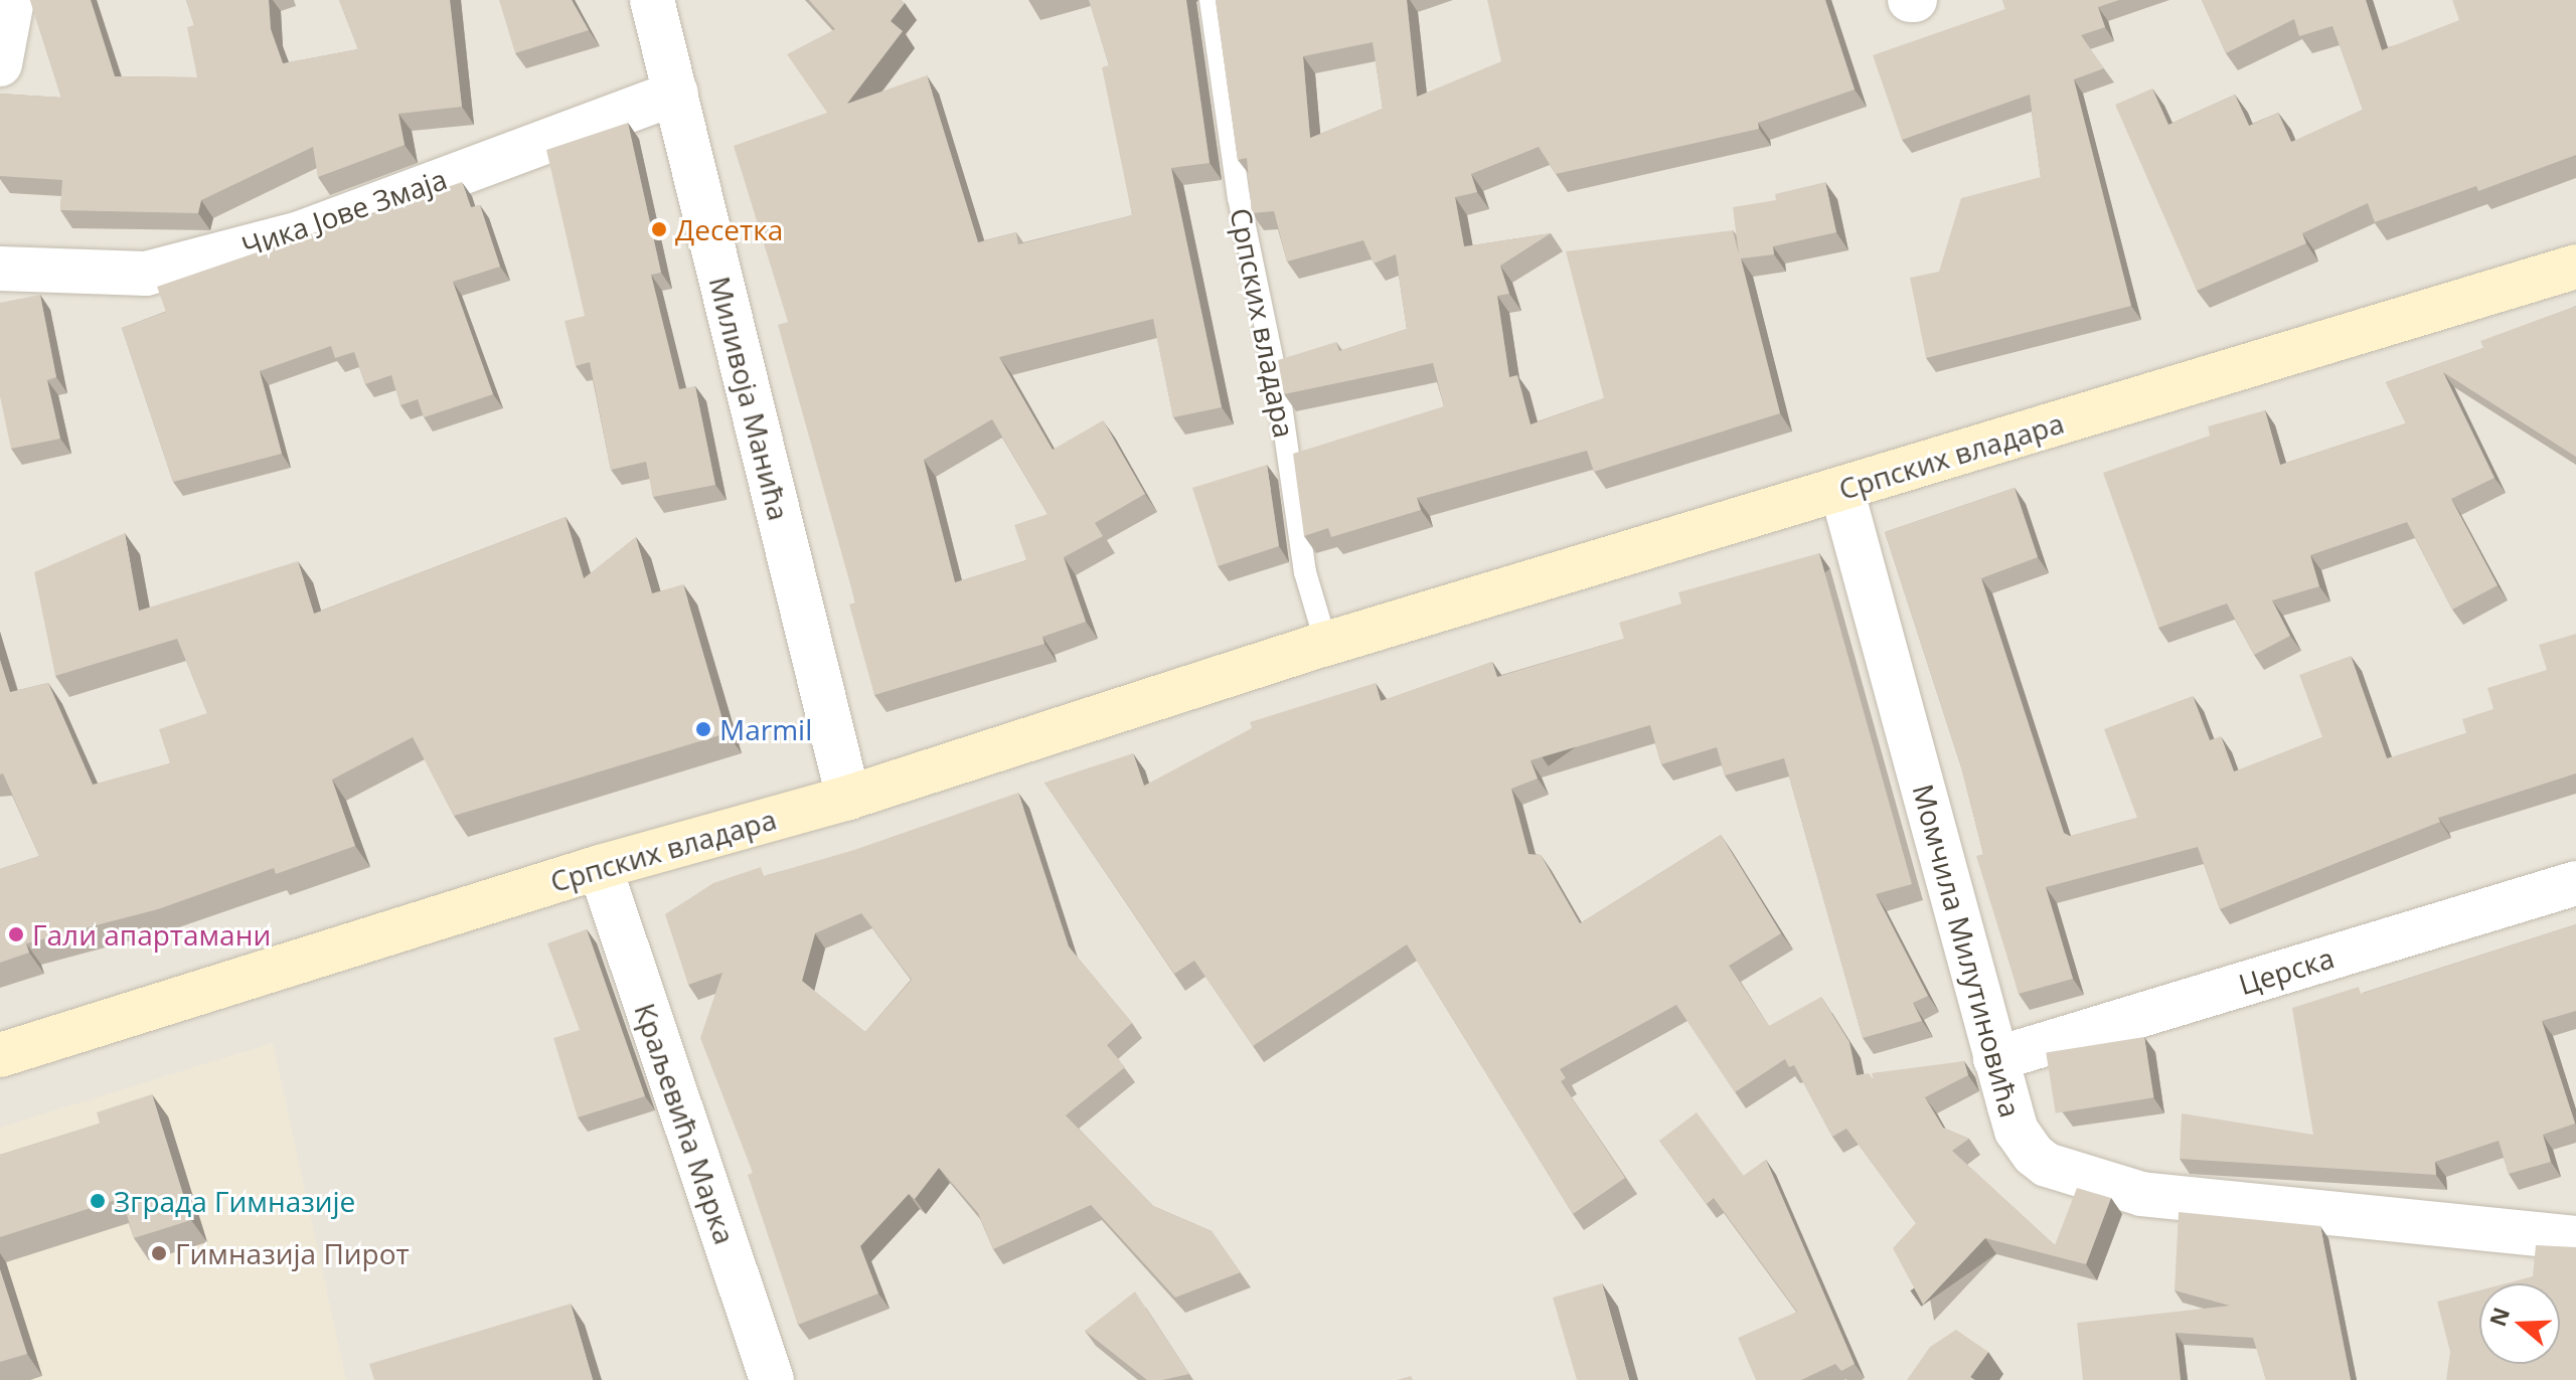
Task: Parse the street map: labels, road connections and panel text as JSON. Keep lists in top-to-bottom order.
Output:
{
  "streets": {
    "main road": ["Српских владара"],
    "street": [
      "Чика Јове Змаја",
      "Миливоја Манића",
      "Момчила Милутиновића",
      "Церска",
      "Краљевића Марка"
    ]
  },
  "crossings": [
    ["Чика Јове Змаја", "Миливоја Манића"],
    ["Српских владара", "Миливоја Манића"],
    ["Српских владара", "Момчила Милутиновића"],
    ["Српских владара", "Краљевића Марка"],
    ["Момчила Милутиновића", "Церска"]
  ],
  "places": [
    "Десетка",
    "Marmil",
    "Гали апартамани",
    "Зграда Гимназије",
    "Гимназија Пирот"
  ],
  "north": "left"
}
